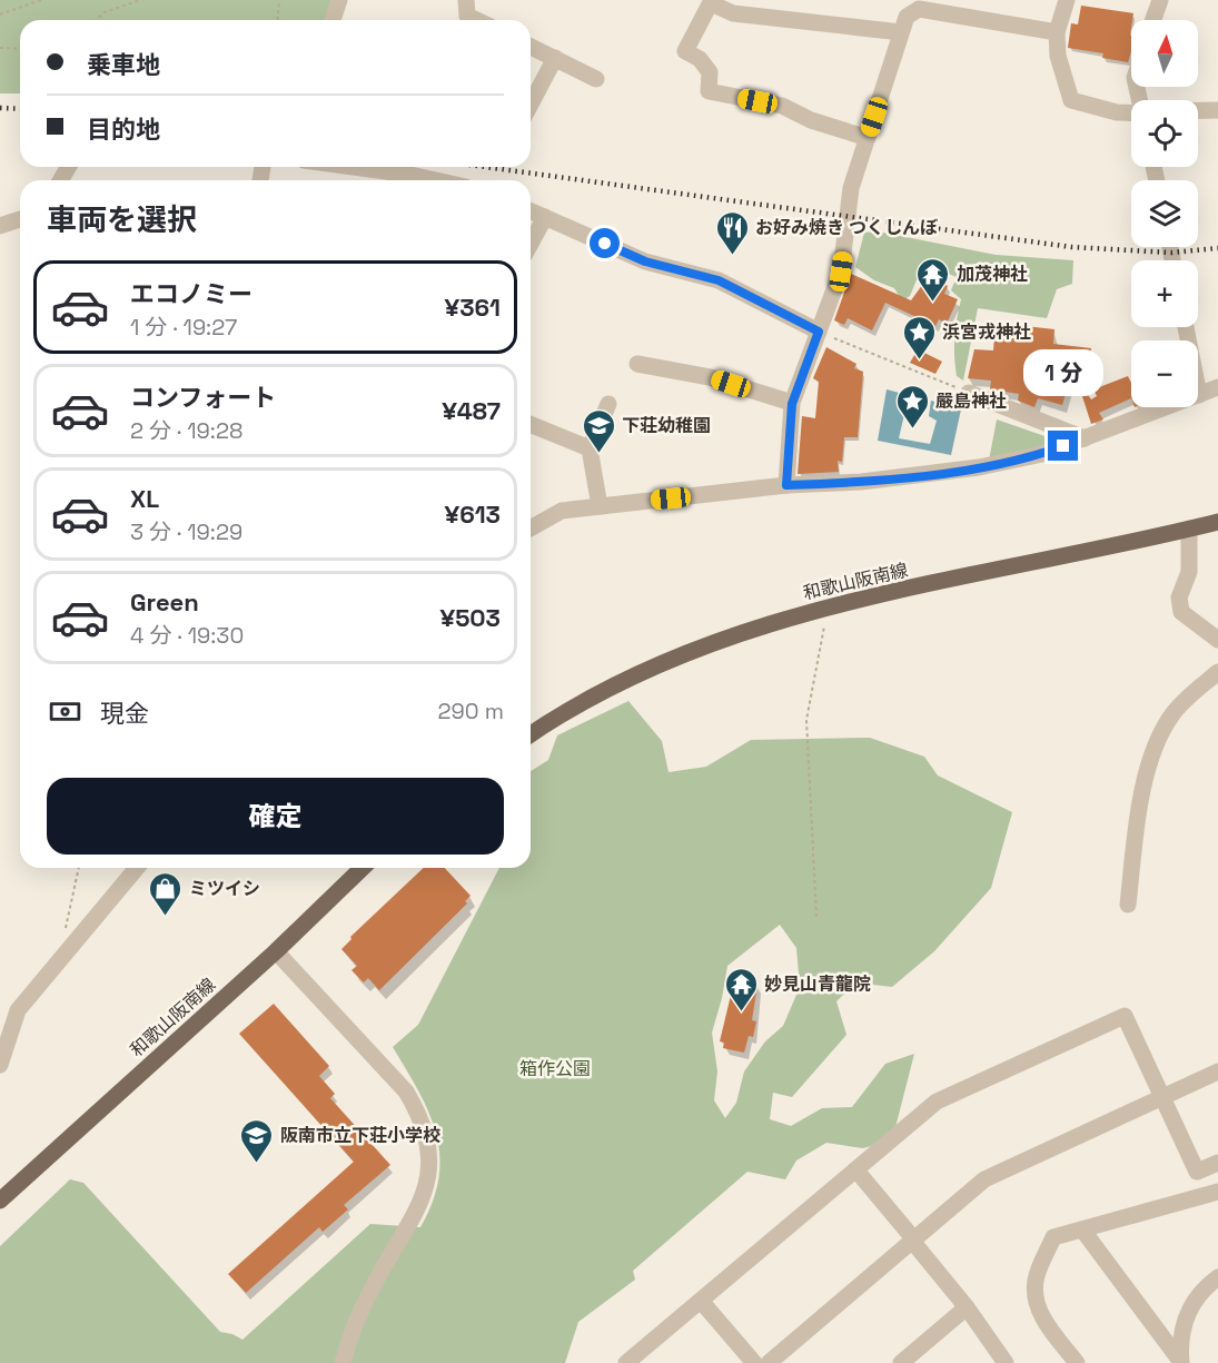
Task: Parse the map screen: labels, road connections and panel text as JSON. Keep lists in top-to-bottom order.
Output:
{
  "streets": {
    "main road": ["和歌山阪南線"]
  },
  "parks": ["箱作公園"],
  "places": {
    "restaurant": ["お好み焼き つくしんぼ"],
    "temple": ["加茂神社", "妙見山青龍院"],
    "place": ["浜宮戎神社", "嚴島神社"],
    "school or university": ["下荘幼稚園", "阪南市立下荘小学校"],
    "shop": ["ミツイシ"]
  },
  "north": "top",
  "page": {
    "map_buttons": ["+", "−"],
    "banner": ["乗車地", "目的地"],
    "heading": "車両を選択",
    "list": [
      {
        "name": "エコノミー",
        "note": "1 分 · 19:27",
        "value": "¥361"
      },
      {
        "name": "コンフォート",
        "note": "2 分 · 19:28",
        "value": "¥487"
      },
      {
        "name": "XL",
        "note": "3 分 · 19:29",
        "value": "¥613"
      },
      {
        "name": "Green",
        "note": "4 分 · 19:30",
        "value": "¥503"
      }
    ],
    "bubble": "1 分",
    "pay": ["現金", "290 m"],
    "buttons": "確定"
  }
}
